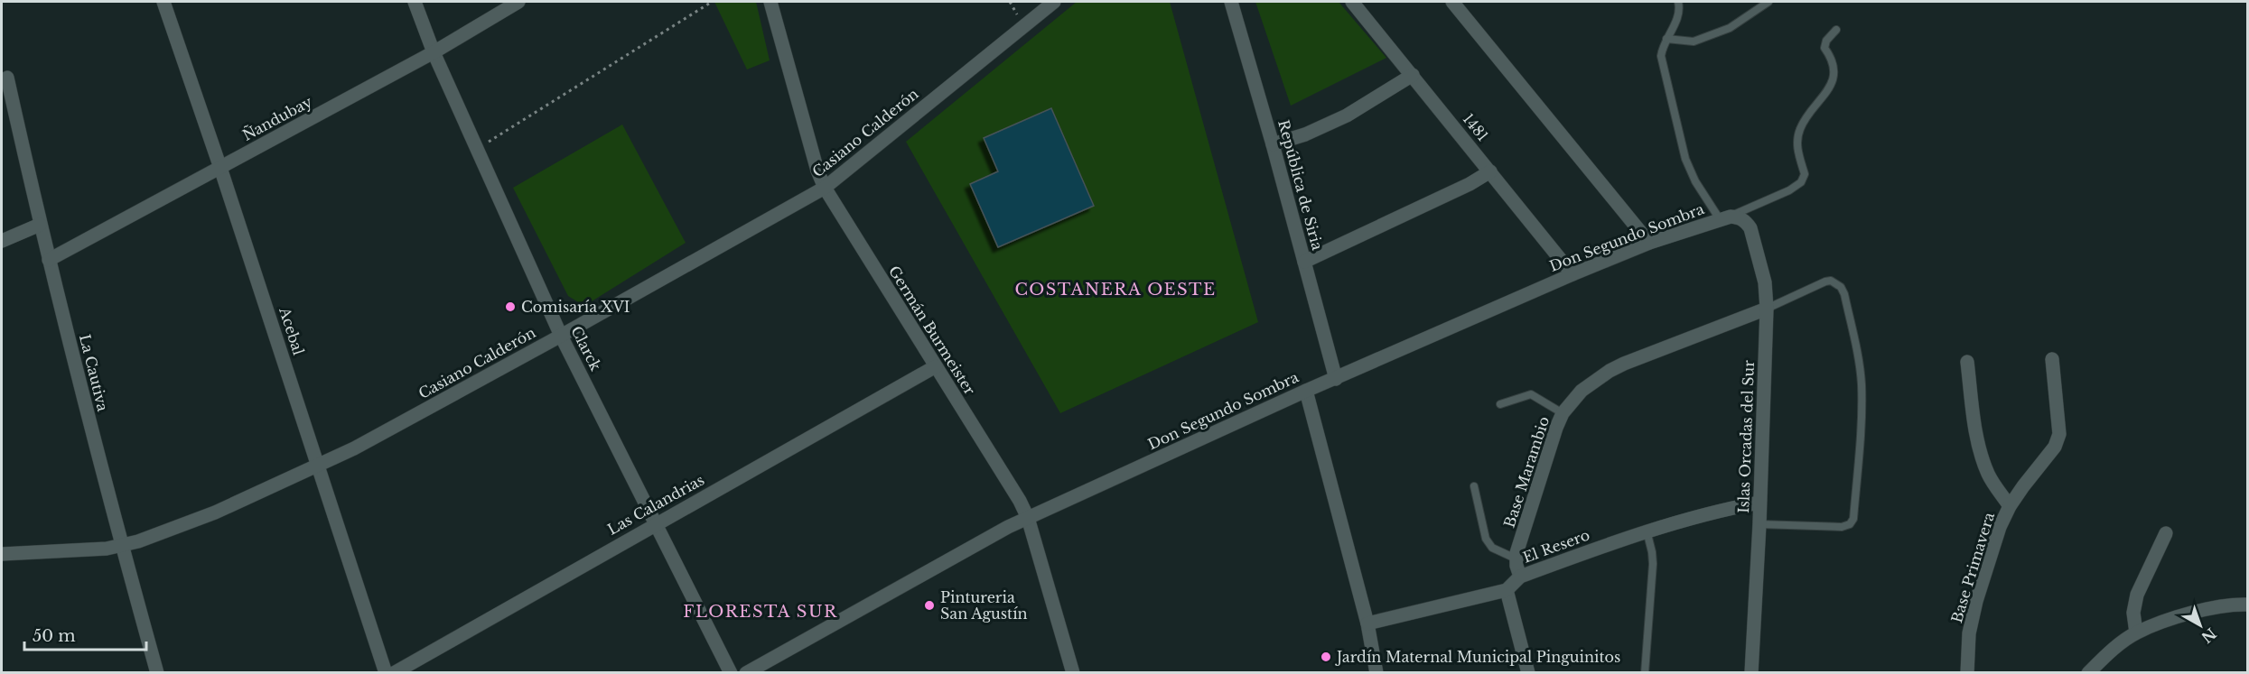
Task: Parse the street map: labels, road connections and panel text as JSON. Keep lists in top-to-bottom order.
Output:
{
  "streets": {
    "street": [
      "Ñandubay",
      "1481",
      "Casiano Calderón",
      "República de Siria",
      "Don Segundo Sombra",
      "Germán Burmeister",
      "Acebal",
      "Clarck",
      "La Cautiva",
      "Islas Orcadas del Sur",
      "Base Marambio",
      "Las Calandrias",
      "El Resero",
      "Base Primavera"
    ]
  },
  "crossings": [
    ["Ñandubay", "Acebal"],
    ["Ñandubay", "Clarck"],
    ["Ñandubay", "La Cautiva"],
    ["1481", "Don Segundo Sombra"],
    ["Casiano Calderón", "Germán Burmeister"],
    ["Casiano Calderón", "Acebal"],
    ["Casiano Calderón", "Clarck"],
    ["Casiano Calderón", "La Cautiva"],
    ["República de Siria", "Don Segundo Sombra"],
    ["Don Segundo Sombra", "Germán Burmeister"],
    ["Don Segundo Sombra", "Islas Orcadas del Sur"],
    ["Germán Burmeister", "Las Calandrias"],
    ["Clarck", "Las Calandrias"],
    ["Islas Orcadas del Sur", "Base Marambio"],
    ["Islas Orcadas del Sur", "El Resero"]
  ],
  "districts": ["COSTANERA OESTE", "FLORESTA SUR"],
  "places": ["Comisaría XVI", "Pintureria San Agustín", "Jardín Maternal Municipal Pinguinitos"],
  "scale_bar": "50 m",
  "north": "bottom right"
}
